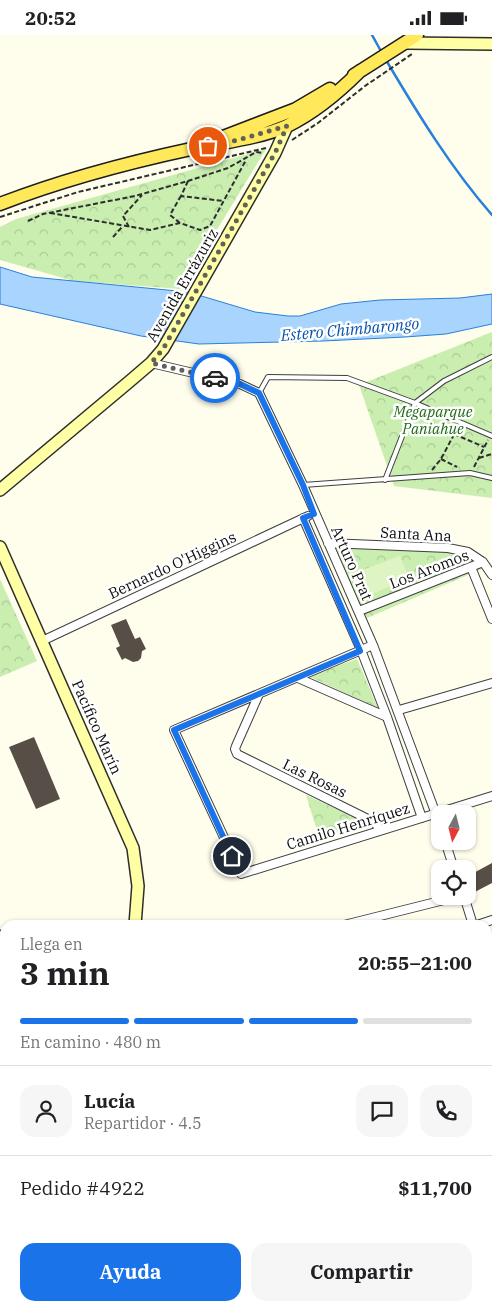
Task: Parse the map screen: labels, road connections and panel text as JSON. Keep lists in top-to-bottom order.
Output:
{
  "streets": {
    "street": [
      "Avenida Errázuriz",
      "Santa Ana",
      "Arturo Prat",
      "Bernardo O'Higgins",
      "Los Aromos",
      "Pacífico Marín",
      "Las Rosas",
      "Camilo Henríquez"
    ]
  },
  "crossings": [
    ["Santa Ana", "Arturo Prat"],
    ["Santa Ana", "Los Aromos"],
    ["Arturo Prat", "Bernardo O'Higgins"],
    ["Arturo Prat", "Los Aromos"],
    ["Arturo Prat", "Camilo Henríquez"],
    ["Bernardo O'Higgins", "Pacífico Marín"],
    ["Las Rosas", "Camilo Henríquez"]
  ],
  "water": ["Estero Chimbarongo"],
  "parks": ["Megaparque Paniahue"],
  "north": "bottom",
  "page": {
    "status": "20:52",
    "heading": ["3 min", "Llega en", "20:55–21:00"],
    "panel": [
      "Lucía",
      "Repartidor · 4.5",
      "Pedido #4922",
      "$11,700"
    ],
    "bar": "En camino · 480 m",
    "buttons": ["Ayuda", "Compartir"]
  }
}
